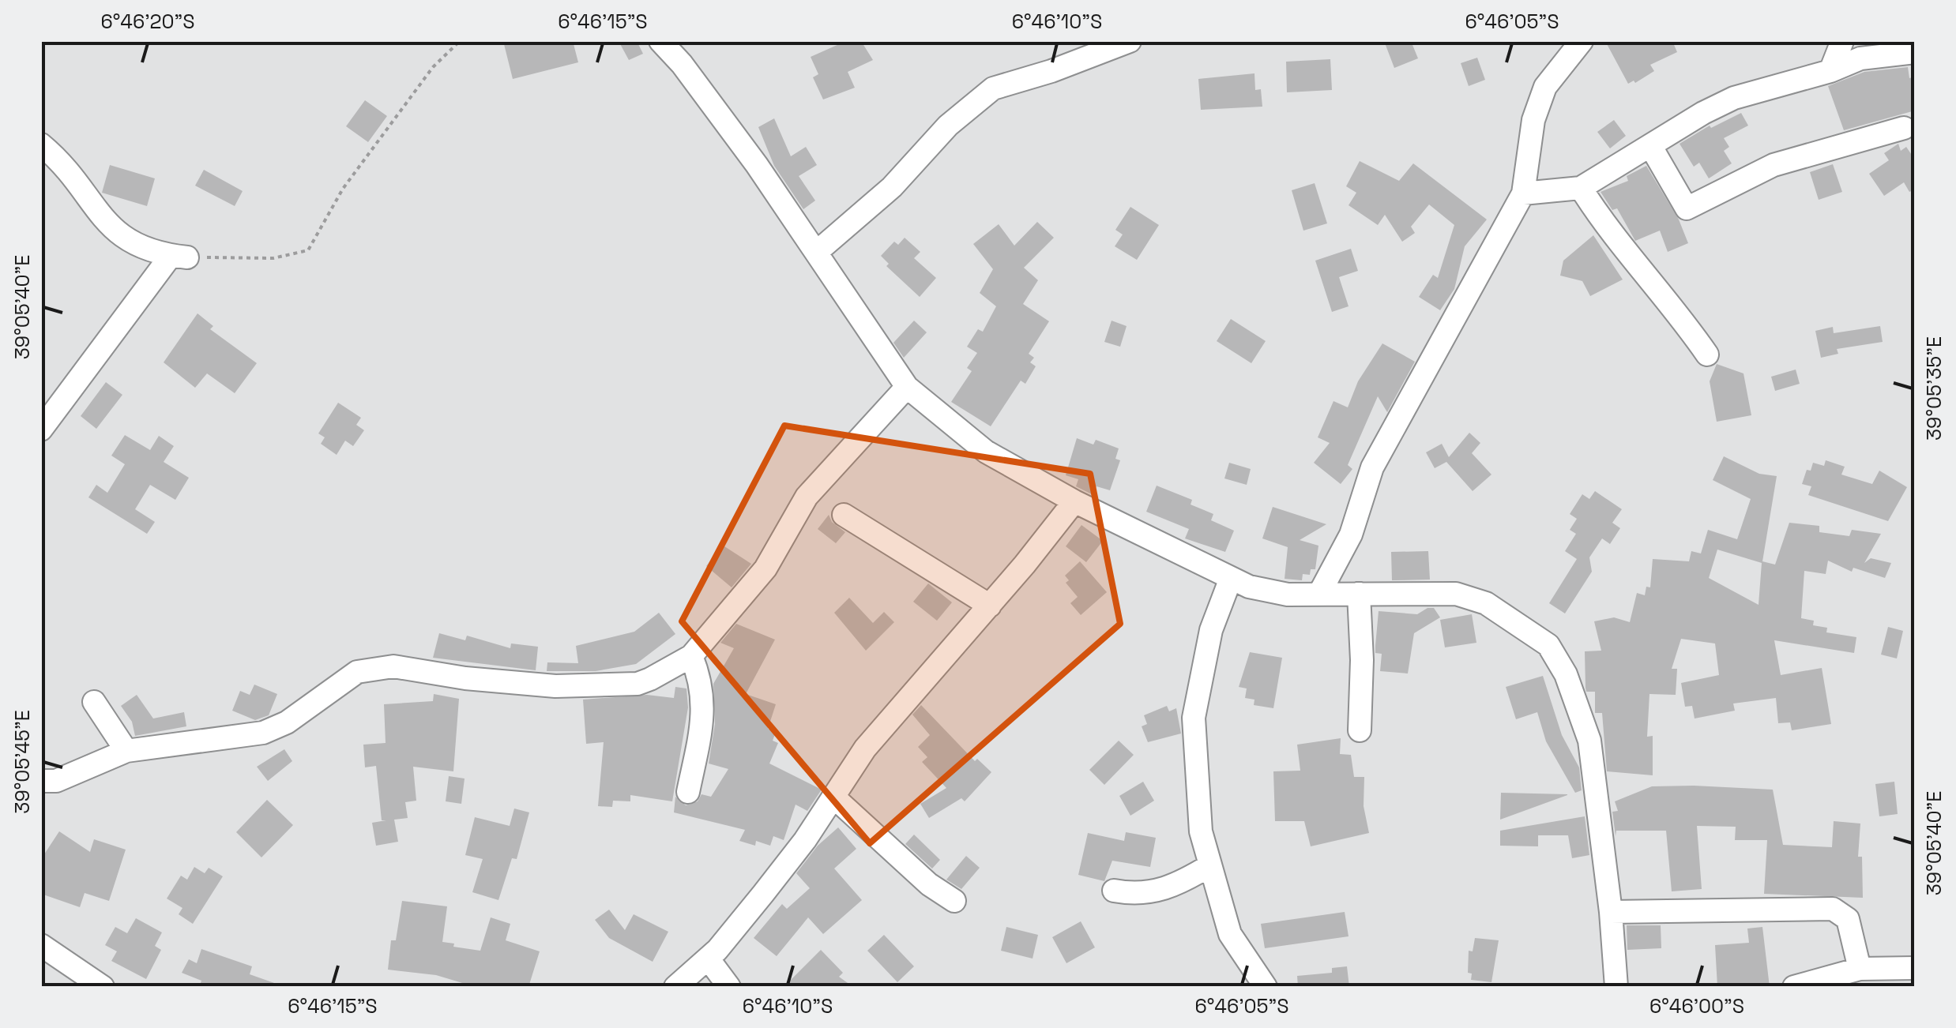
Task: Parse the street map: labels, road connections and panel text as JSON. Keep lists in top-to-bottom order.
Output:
{
  "coordinates": [
    "6°46'20\"S",
    "6°46'15\"S",
    "6°46'10\"S",
    "6°46'05\"S",
    "39°05'40\"E",
    "39°05'35\"E",
    "39°05'45\"E",
    "6°46'00\"S"
  ]
}
